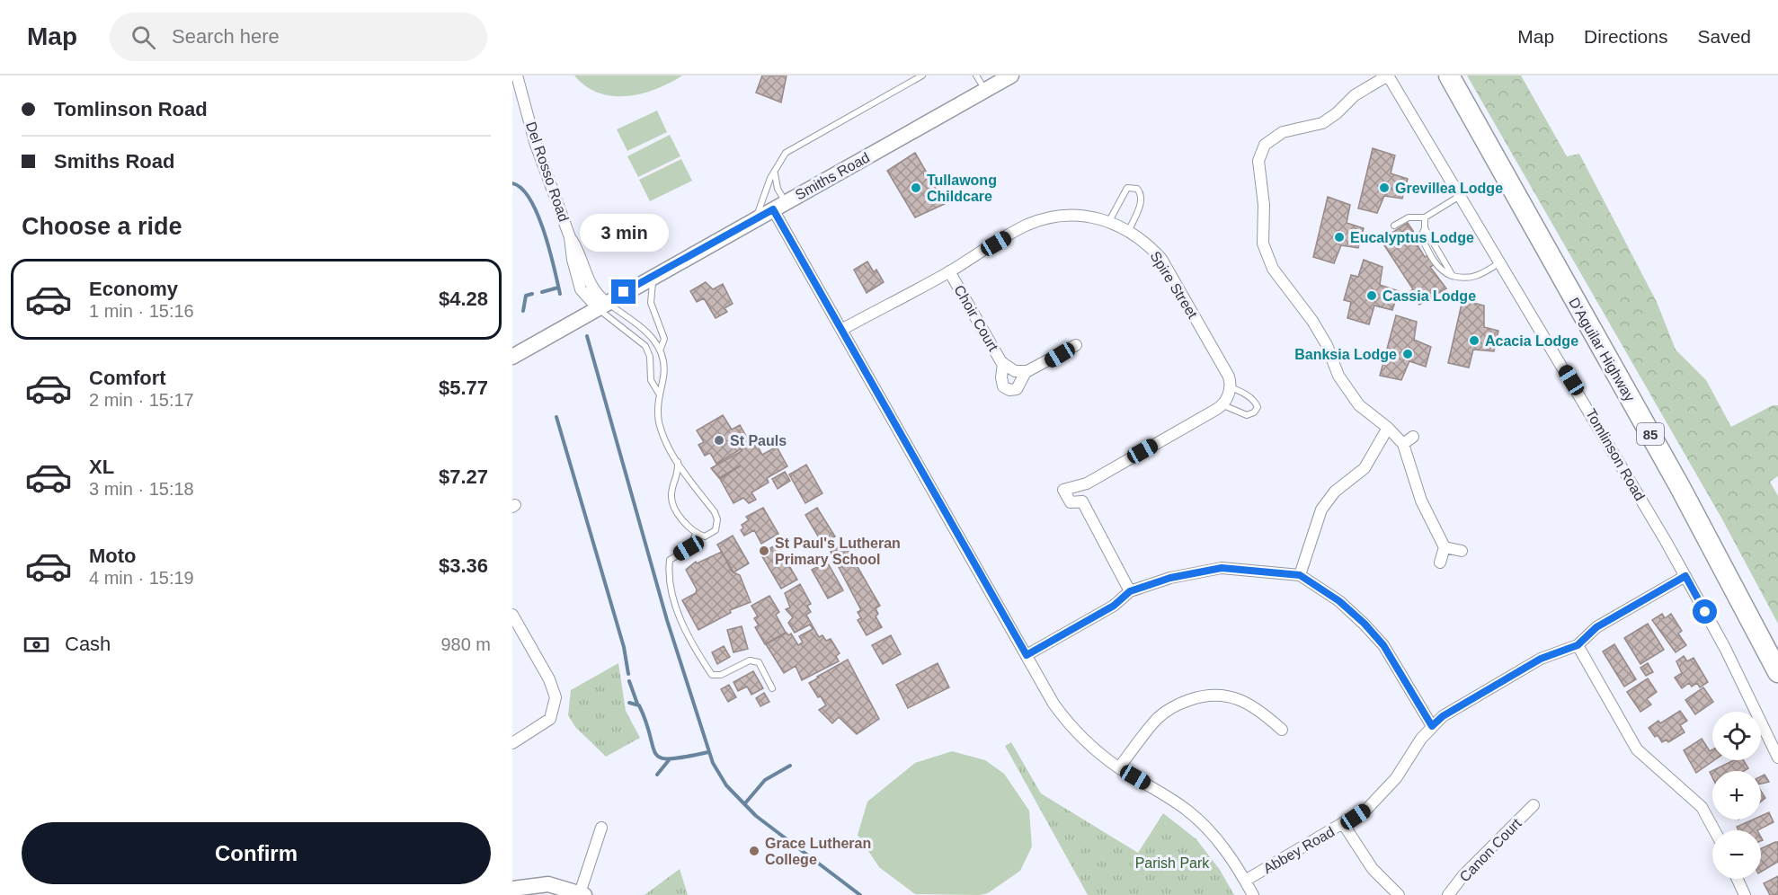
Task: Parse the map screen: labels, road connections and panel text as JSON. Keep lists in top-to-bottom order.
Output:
{
  "streets": {
    "highway": ["D'Aguilar Highway", "85"],
    "main road": ["Smiths Road"],
    "street": [
      "Del Rosso Road",
      "Spire Street",
      "Choir Court",
      "Tomlinson Road",
      "Abbey Road",
      "Canon Court"
    ]
  },
  "crossings": [
    ["Del Rosso Road", "Smiths Road"],
    ["Spire Street", "Choir Court"],
    ["Tomlinson Road", "Abbey Road"]
  ],
  "parks": ["Parish Park"],
  "places": [
    "Tullawong Childcare",
    "Grevillea Lodge",
    "Eucalyptus Lodge",
    "Cassia Lodge",
    "Acacia Lodge",
    "Banksia Lodge",
    "St Pauls",
    "St Paul's Lutheran Primary School",
    "Grace Lutheran College"
  ],
  "page": {
    "header": "Map",
    "search": "Search here",
    "nav": ["Map", "Directions", "Saved"],
    "banner": ["Tomlinson Road", "Smiths Road"],
    "heading": "Choose a ride",
    "bubble": "3 min",
    "list": [
      {
        "name": "Economy",
        "note": "1 min · 15:16",
        "value": "$4.28"
      },
      {
        "name": "Comfort",
        "note": "2 min · 15:17",
        "value": "$5.77"
      },
      {
        "name": "XL",
        "note": "3 min · 15:18",
        "value": "$7.27"
      },
      {
        "name": "Moto",
        "note": "4 min · 15:19",
        "value": "$3.36"
      }
    ],
    "pay": ["Cash", "980 m"],
    "map_buttons": ["+", "−"],
    "buttons": "Confirm"
  }
}
